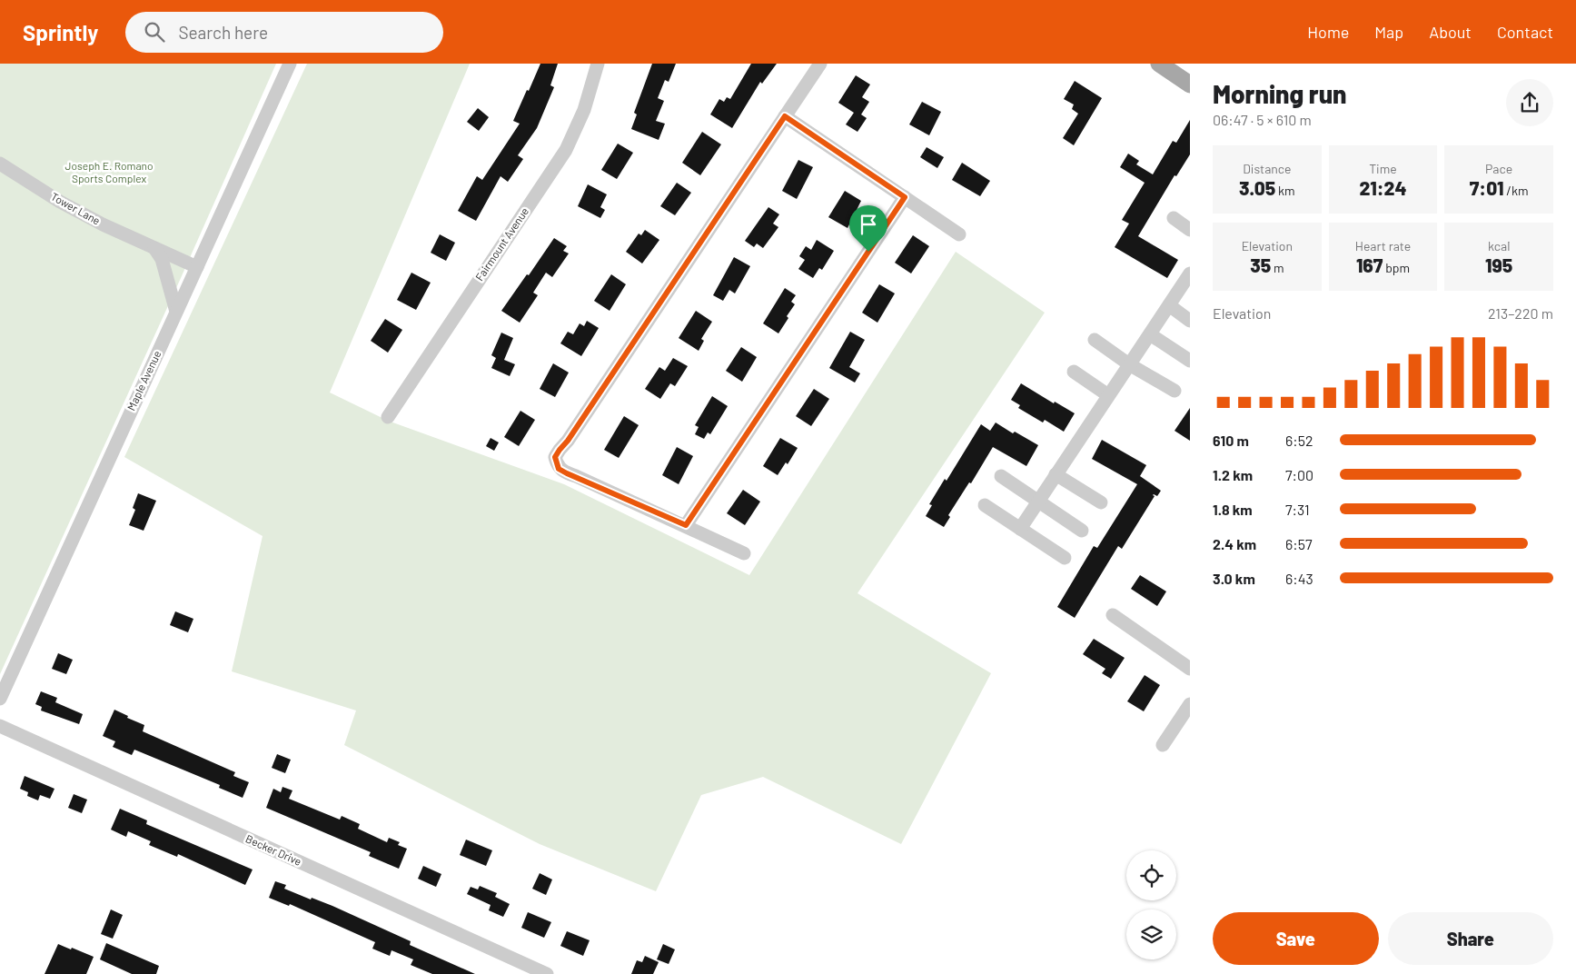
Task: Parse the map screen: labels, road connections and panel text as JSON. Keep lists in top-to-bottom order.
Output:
{
  "streets": {
    "street": [
      "Tower Lane",
      "Fairmount Avenue",
      "Maple Avenue",
      "Becker Drive"
    ]
  },
  "crossings": [
    ["Tower Lane", "Maple Avenue"]
  ],
  "parks": ["Joseph E. Romano Sports Complex"],
  "page": {
    "header": "Sprintly",
    "search": "Search here",
    "nav": [
      "Home",
      "Map",
      "About",
      "Contact"
    ],
    "heading": ["Morning run", "06:47 · 5 × 610 m"],
    "stats": [
      ["Distance", "3.05 km"],
      ["Time", "21:24"],
      ["Pace", "7:01 /km"],
      ["Elevation", "35 m"],
      ["Heart rate", "167 bpm"],
      ["kcal", "195"]
    ],
    "chart": ["Elevation", "213–220 m"],
    "list": [
      {
        "name": "610 m",
        "note": "6:52"
      },
      {
        "name": "1.2 km",
        "note": "7:00"
      },
      {
        "name": "1.8 km",
        "note": "7:31"
      },
      {
        "name": "2.4 km",
        "note": "6:57"
      },
      {
        "name": "3.0 km",
        "note": "6:43"
      }
    ],
    "buttons": ["Save", "Share"]
  }
}
